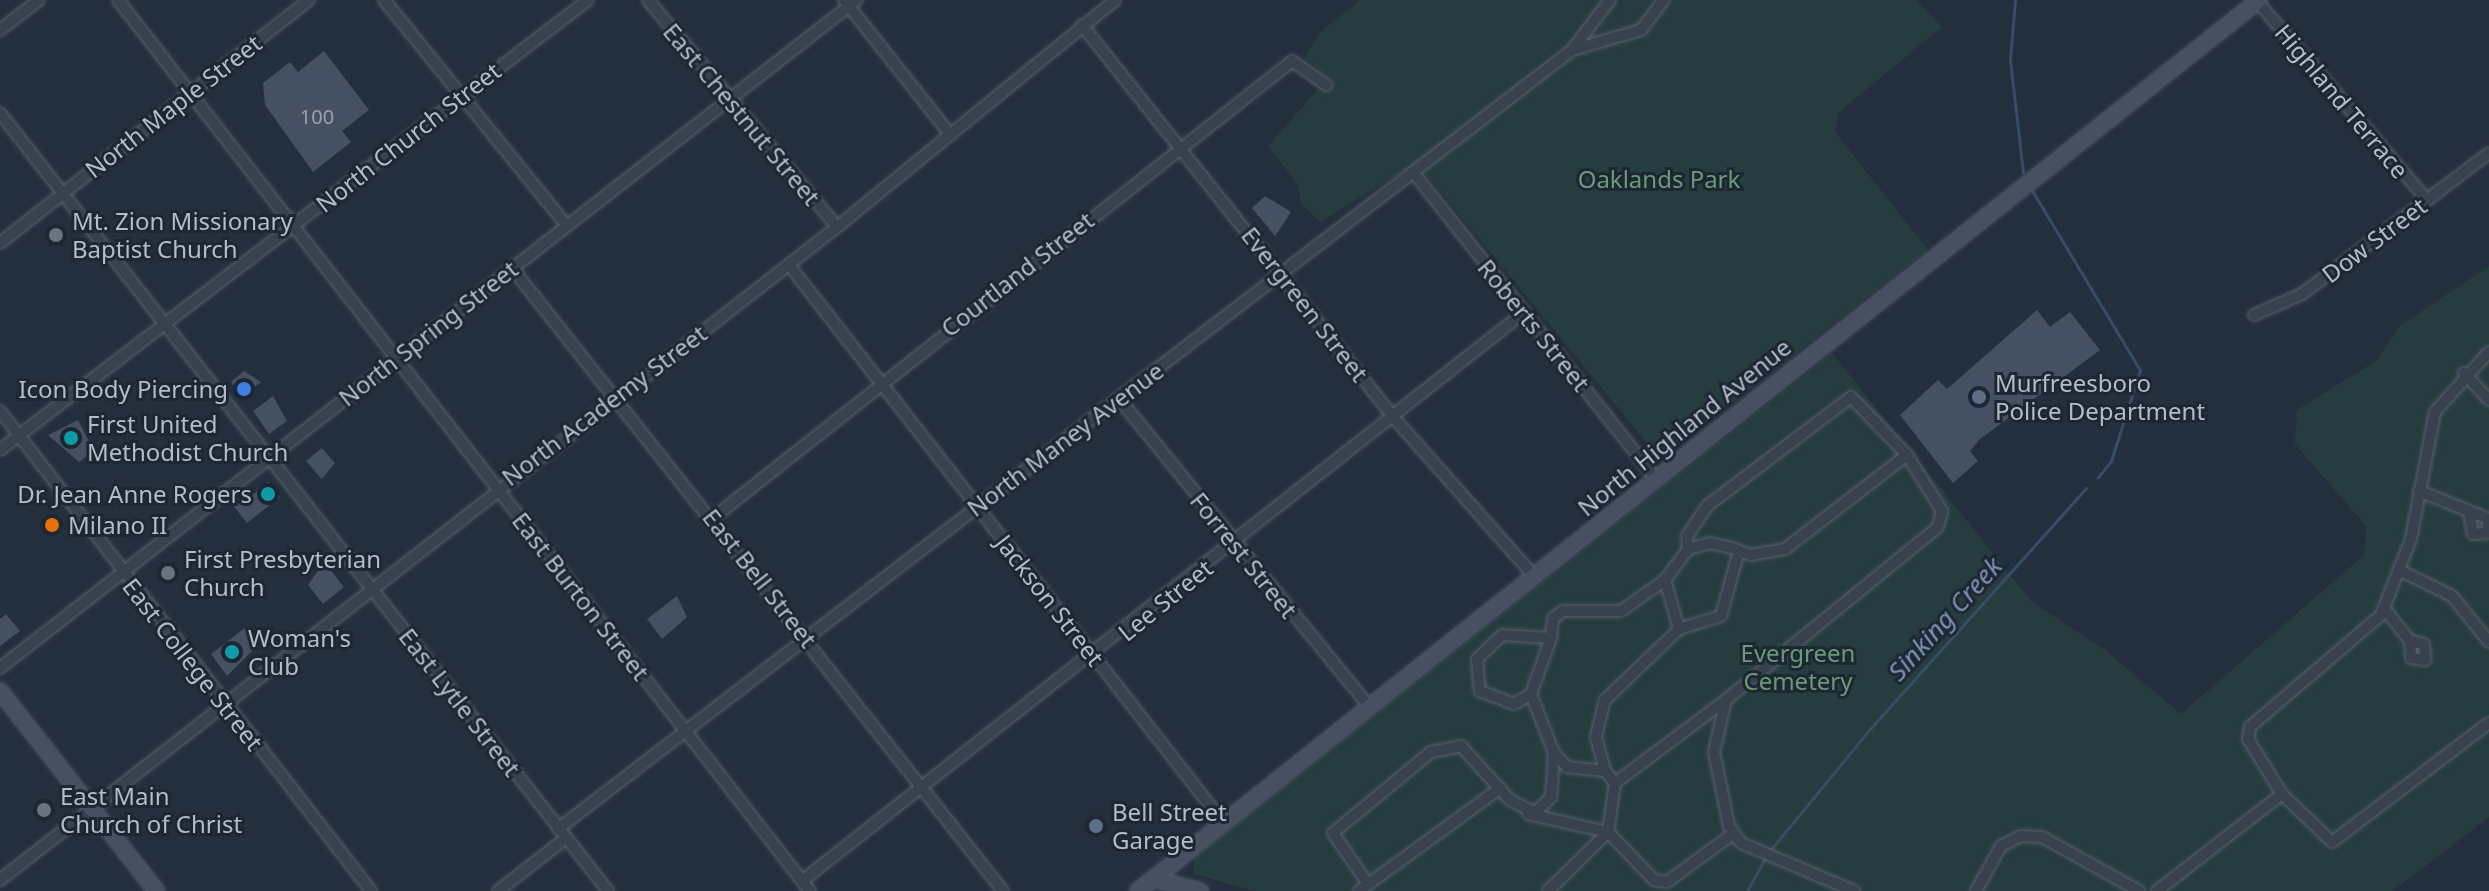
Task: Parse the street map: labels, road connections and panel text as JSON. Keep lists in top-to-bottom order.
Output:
{
  "streets": {
    "street": [
      "Highland Terrace",
      "North Maple Street",
      "East Chestnut Street",
      "North Church Street",
      "Dow Street",
      "Courtland Street",
      "Evergreen Street",
      "Roberts Street",
      "North Spring Street",
      "North Academy Street",
      "North Highland Avenue",
      "North Maney Avenue",
      "Forrest Street",
      "East Bell Street",
      "East Burton Street",
      "Jackson Street",
      "Lee Street",
      "East College Street",
      "East Lytle Street"
    ]
  },
  "crossings": [
    ["Highland Terrace", "Dow Street"],
    ["Highland Terrace", "North Highland Avenue"],
    ["North Maple Street", "East Burton Street"],
    ["North Maple Street", "East Lytle Street"],
    ["East Chestnut Street", "North Spring Street"],
    ["East Chestnut Street", "North Academy Street"],
    ["North Church Street", "East Burton Street"],
    ["North Church Street", "East College Street"],
    ["North Church Street", "East Lytle Street"],
    ["Courtland Street", "Evergreen Street"],
    ["Courtland Street", "East Bell Street"],
    ["Courtland Street", "Jackson Street"],
    ["Evergreen Street", "North Academy Street"],
    ["Evergreen Street", "North Highland Avenue"],
    ["Evergreen Street", "North Maney Avenue"],
    ["Evergreen Street", "Lee Street"],
    ["Roberts Street", "North Highland Avenue"],
    ["Roberts Street", "North Maney Avenue"],
    ["Roberts Street", "Lee Street"],
    ["North Spring Street", "East Bell Street"],
    ["North Spring Street", "East Burton Street"],
    ["North Spring Street", "East College Street"],
    ["North Spring Street", "East Lytle Street"],
    ["North Academy Street", "East Bell Street"],
    ["North Academy Street", "East Burton Street"],
    ["North Academy Street", "Jackson Street"],
    ["North Academy Street", "East College Street"],
    ["North Academy Street", "East Lytle Street"],
    ["North Highland Avenue", "Forrest Street"],
    ["North Highland Avenue", "Jackson Street"],
    ["North Maney Avenue", "Forrest Street"],
    ["North Maney Avenue", "East Bell Street"],
    ["North Maney Avenue", "East Burton Street"],
    ["North Maney Avenue", "Jackson Street"],
    ["North Maney Avenue", "East Lytle Street"],
    ["Forrest Street", "Lee Street"],
    ["East Bell Street", "Lee Street"],
    ["East Burton Street", "Lee Street"],
    ["Jackson Street", "Lee Street"]
  ],
  "water": ["Sinking Creek"],
  "parks": ["Oaklands Park", "Evergreen Cemetery"],
  "places": [
    "Mt. Zion Missionary Baptist Church",
    "Icon Body Piercing",
    "Murfreesboro Police Department",
    "First United Methodist Church",
    "Dr. Jean Anne Rogers",
    "Milano II",
    "First Presbyterian Church",
    "Woman's Club",
    "East Main Church of Christ",
    "Bell Street Garage"
  ],
  "house_numbers": ["100"]
}
